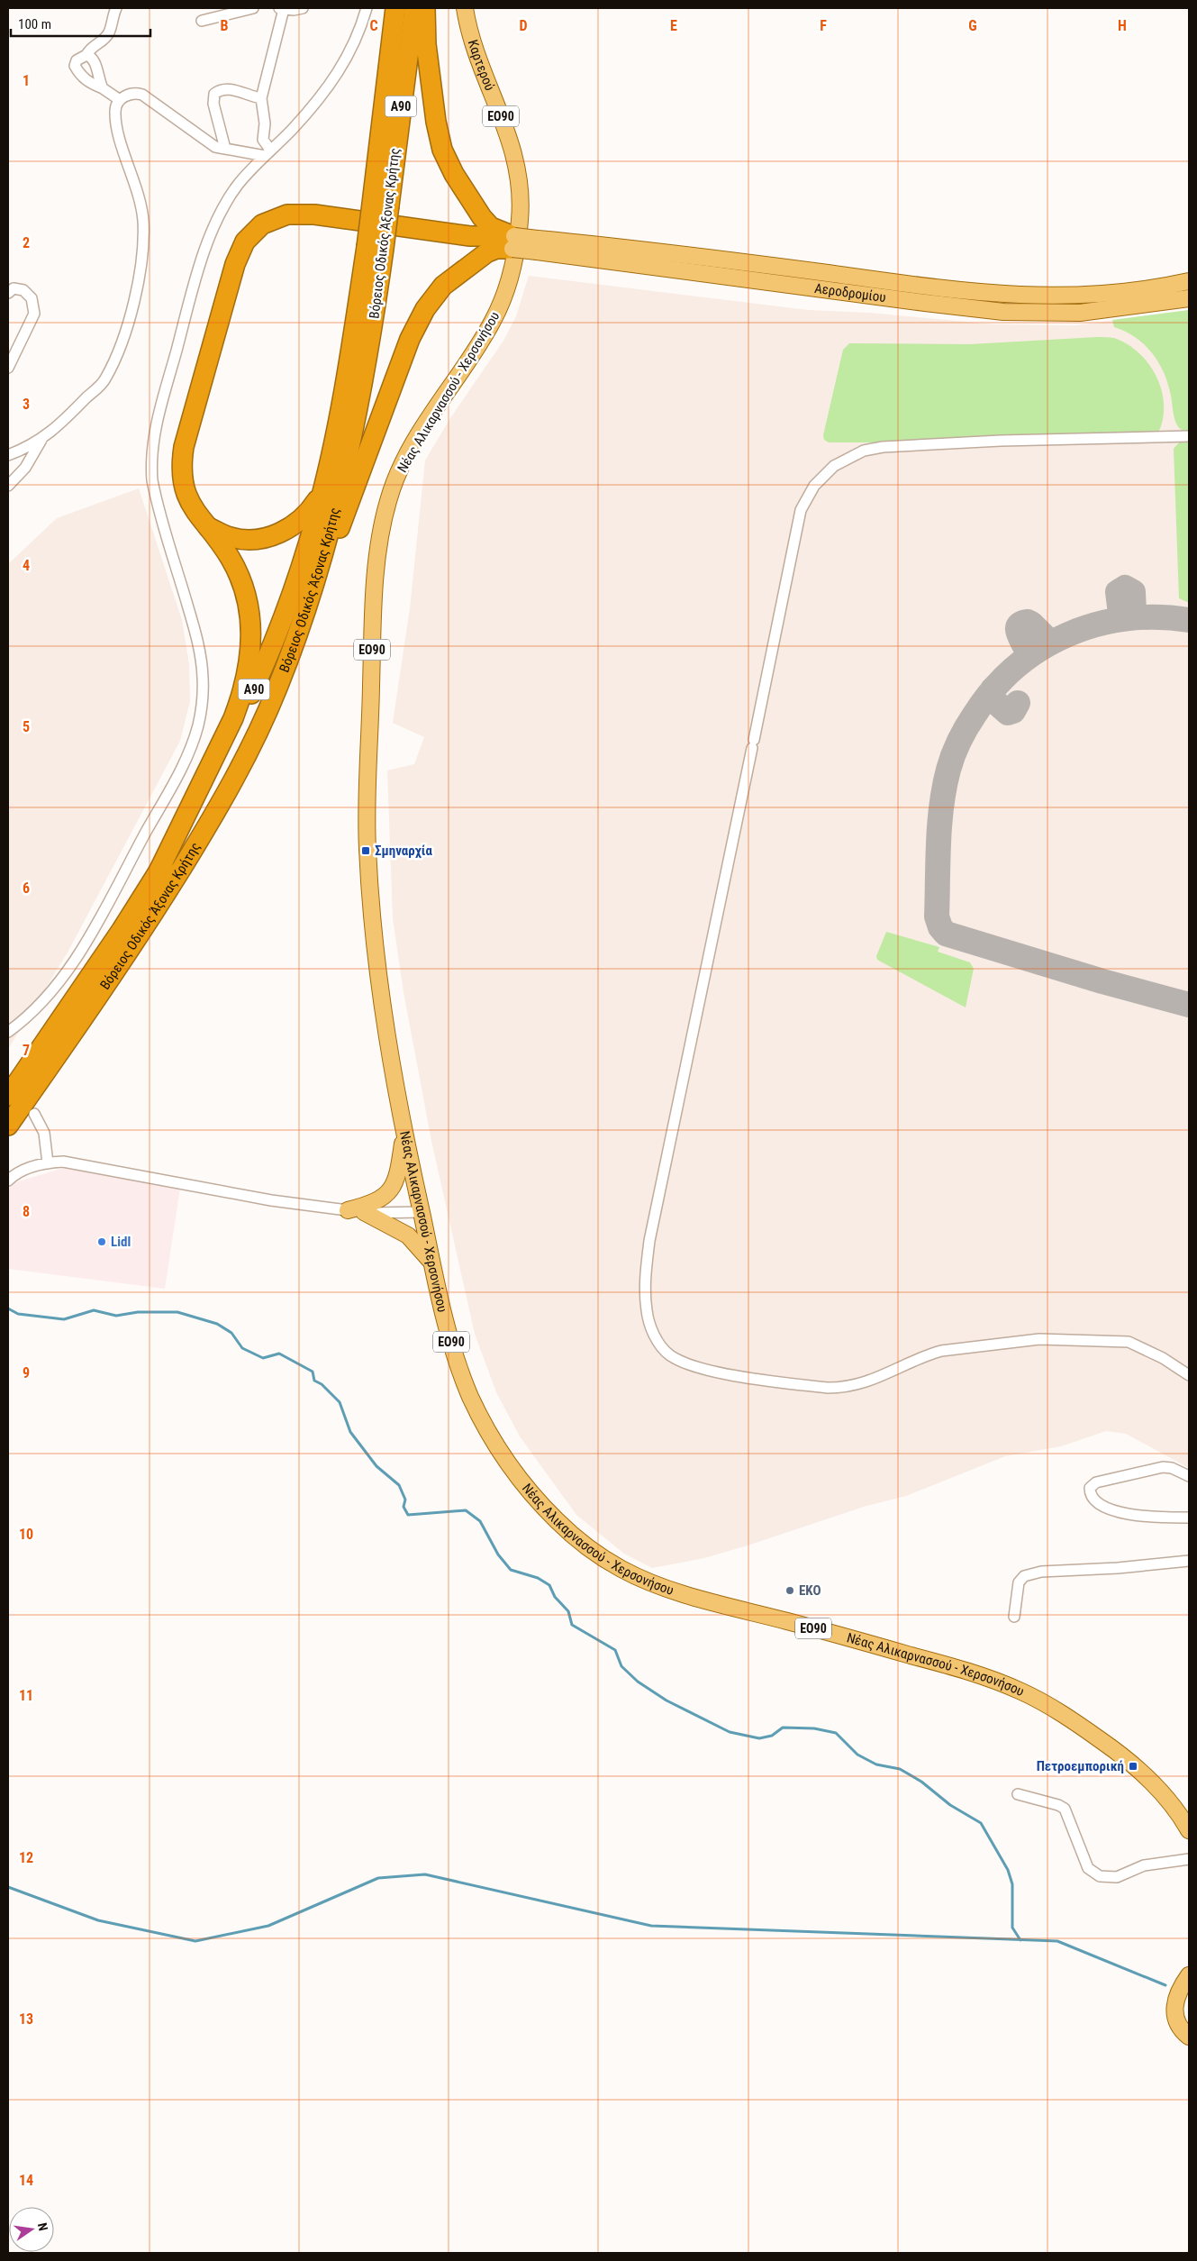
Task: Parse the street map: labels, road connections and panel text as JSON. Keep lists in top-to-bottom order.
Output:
{
  "streets": {
    "highway": ["Α90", "Βόρειος Οδικός Άξονας Κρήτης"],
    "main road": [
      "Καρτερού",
      "ΕΟ90",
      "Αεροδρομίου",
      "Νέας Αλικαρνασσού - Χερσονήσου"
    ]
  },
  "crossings": [
    ["Καρτερού", "Αεροδρομίου"],
    ["Καρτερού", "Νέας Αλικαρνασσού - Χερσονήσου"],
    ["Αεροδρομίου", "Νέας Αλικαρνασσού - Χερσονήσου"]
  ],
  "places": {
    "transit": ["Σμηναρχία", "Πετροεμπορική"],
    "other": ["Lidl", "EKO"]
  },
  "scale_bar": "100 m",
  "north": "right",
  "grid": {
    "columns": [
      "B",
      "C",
      "D",
      "E",
      "F",
      "G",
      "H"
    ],
    "rows": [
      "1",
      "2",
      "3",
      "4",
      "5",
      "6",
      "7",
      "8",
      "9",
      "10",
      "11",
      "12",
      "13",
      "14"
    ]
  }
}
